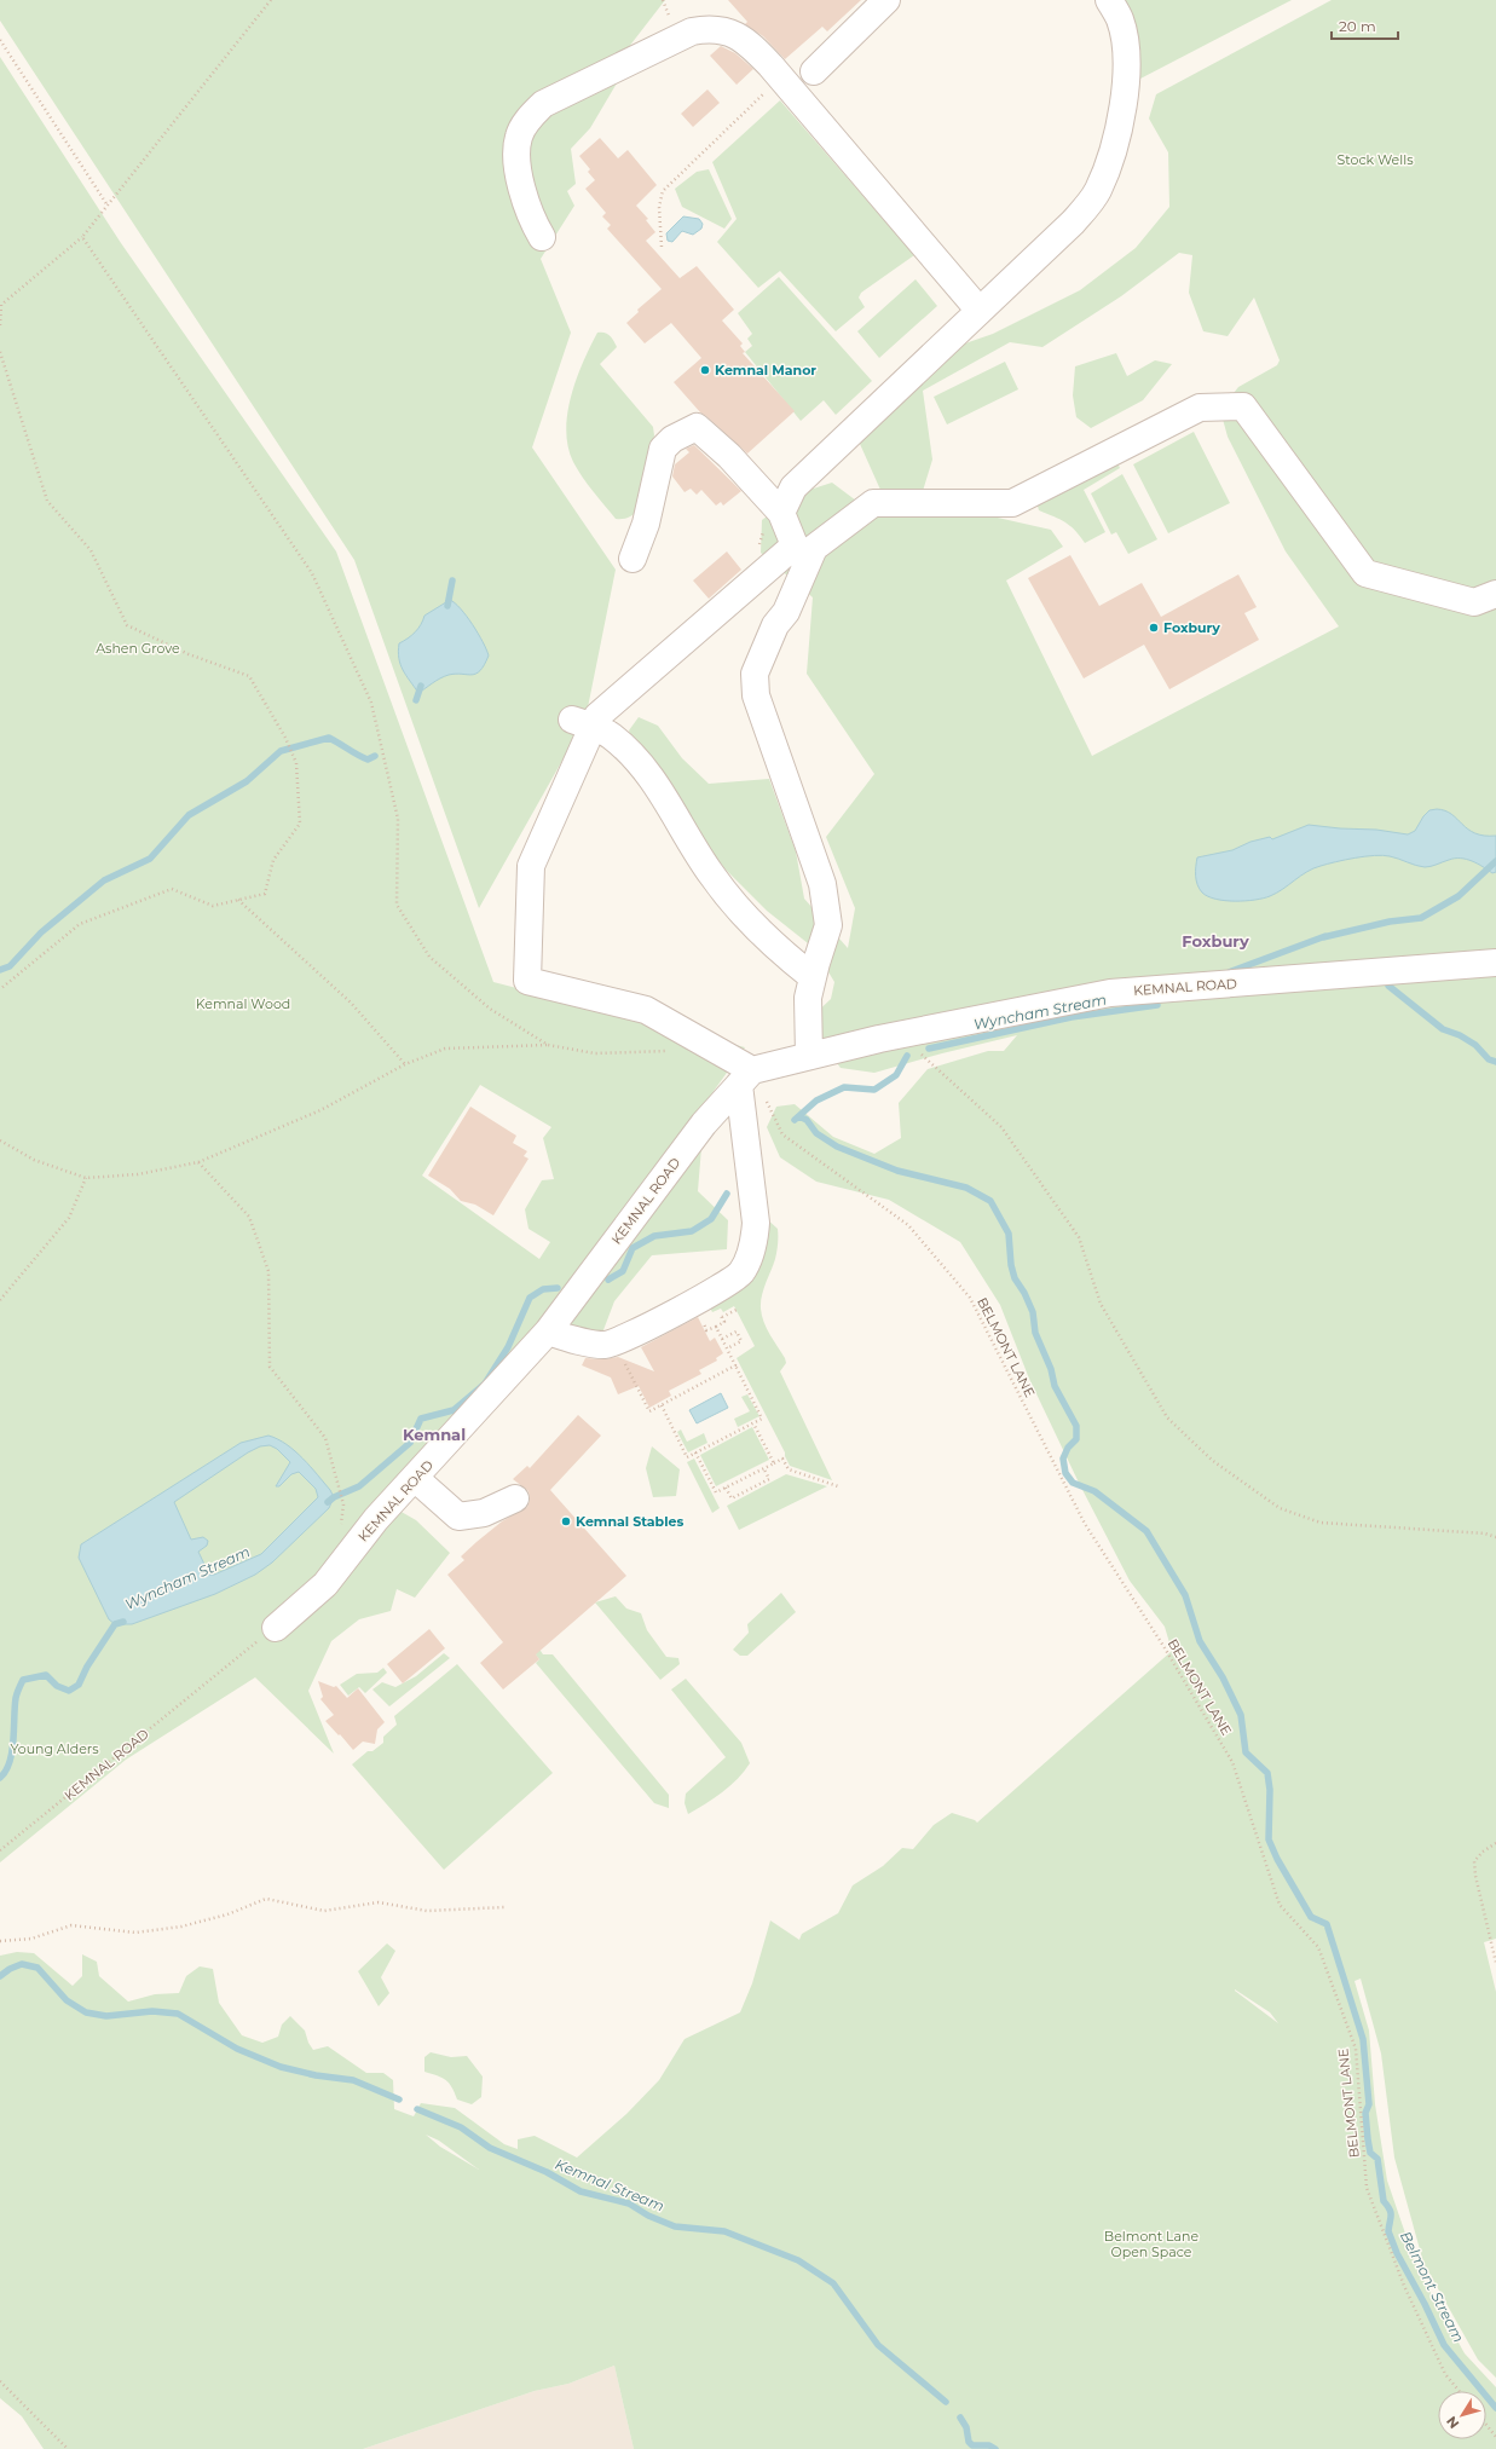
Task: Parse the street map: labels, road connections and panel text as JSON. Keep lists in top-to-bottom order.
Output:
{
  "streets": {
    "street": ["KEMNAL ROAD"],
    "path": ["BELMONT LANE"]
  },
  "crossings": [
    ["KEMNAL ROAD", "BELMONT LANE"]
  ],
  "districts": ["Foxbury", "Kemnal"],
  "water": ["Wyncham Stream", "Kemnal Stream", "Belmont Stream"],
  "parks": [
    "Stock Wells",
    "Ashen Grove",
    "Kemnal Wood",
    "Young Alders",
    "Belmont Lane Open Space"
  ],
  "places": ["Kemnal Manor", "Foxbury", "Kemnal Stables"],
  "scale_bar": "20 m",
  "north": "bottom left"
}
